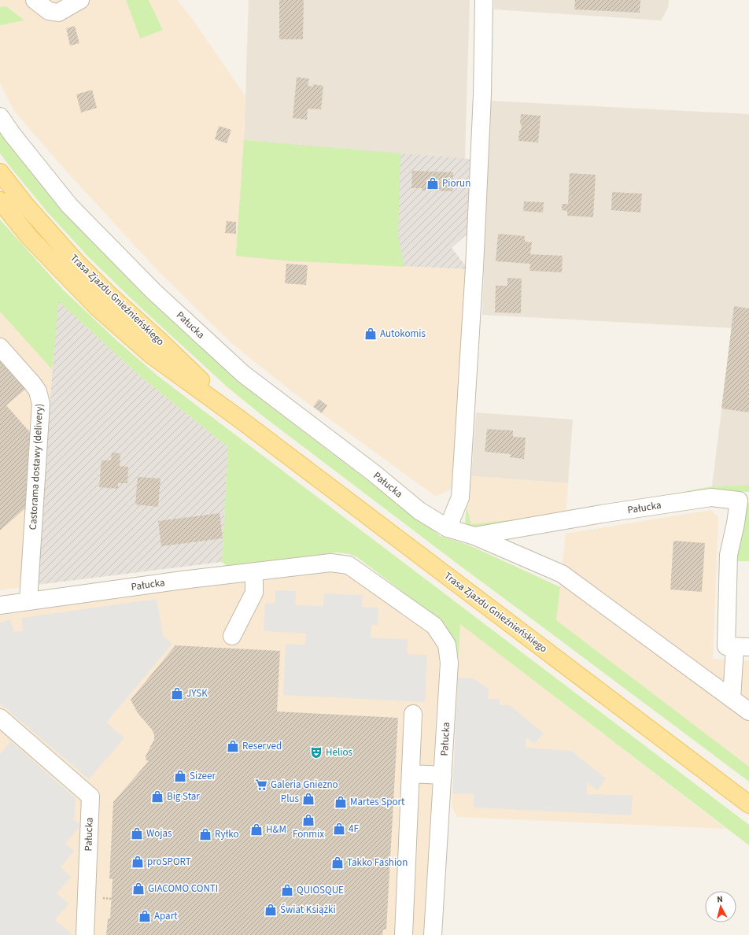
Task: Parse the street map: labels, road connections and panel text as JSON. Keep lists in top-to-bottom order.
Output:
{
  "streets": {
    "main road": ["Trasa Zjazdu Gnieźnieńskiego"],
    "street": ["Pałucka", "Castorama dostawy (delivery)"]
  },
  "crossings": [
    ["Pałucka", "Castorama dostawy (delivery)"]
  ],
  "places": {
    "shop": [
      "Piorun",
      "Autokomis",
      "JYSK",
      "Reserved",
      "Sizeer",
      "Big Star",
      "Plus",
      "Martes Sport",
      "Fonmix",
      "4F",
      "H&M",
      "Wojas",
      "Ryłko",
      "proSPORT",
      "Takko Fashion",
      "GIACOMO CONTI",
      "QUIOSQUE",
      "Świat Książki",
      "Apart"
    ],
    "theatre": ["Helios"],
    "supermarket": ["Galeria Gniezno"]
  },
  "north": "top"
}
